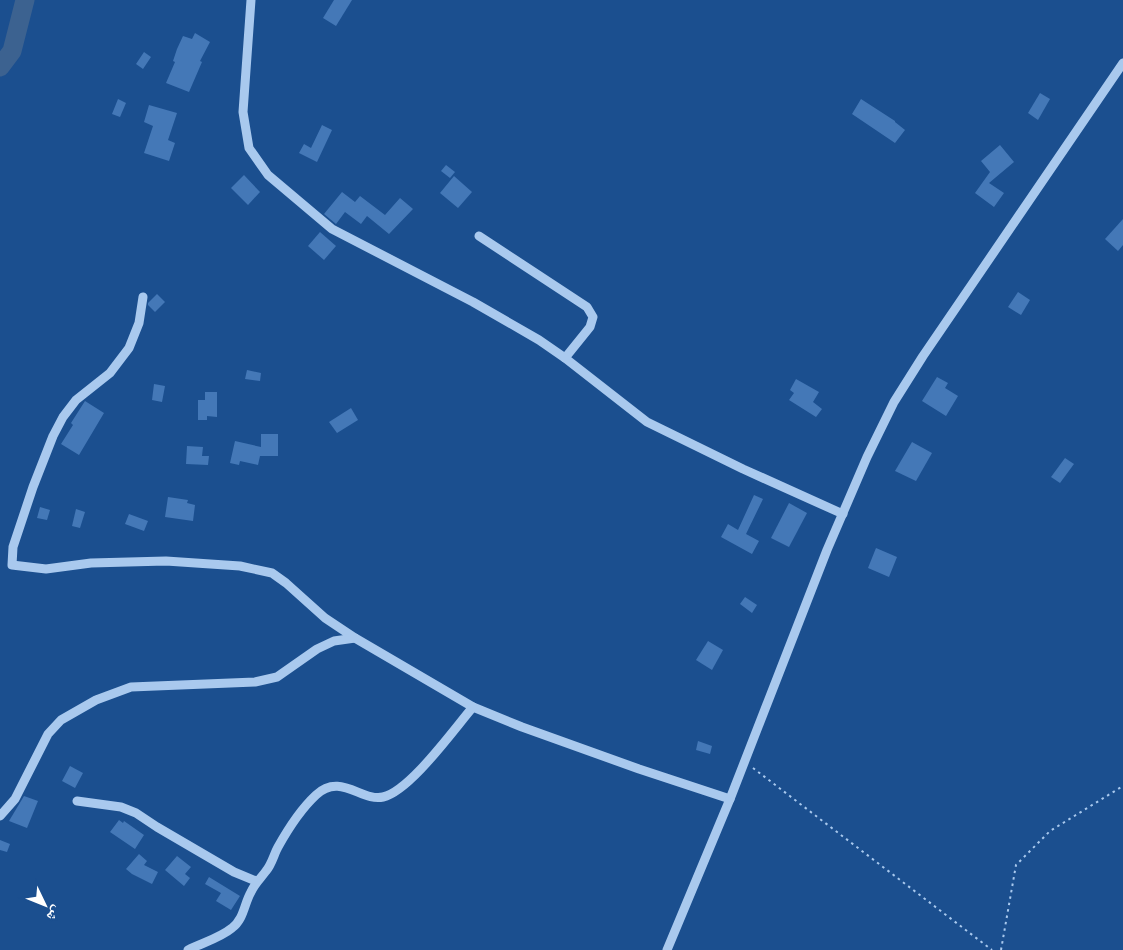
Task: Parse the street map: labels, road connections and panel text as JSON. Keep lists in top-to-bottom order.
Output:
{
  "north": "bottom right"
}
